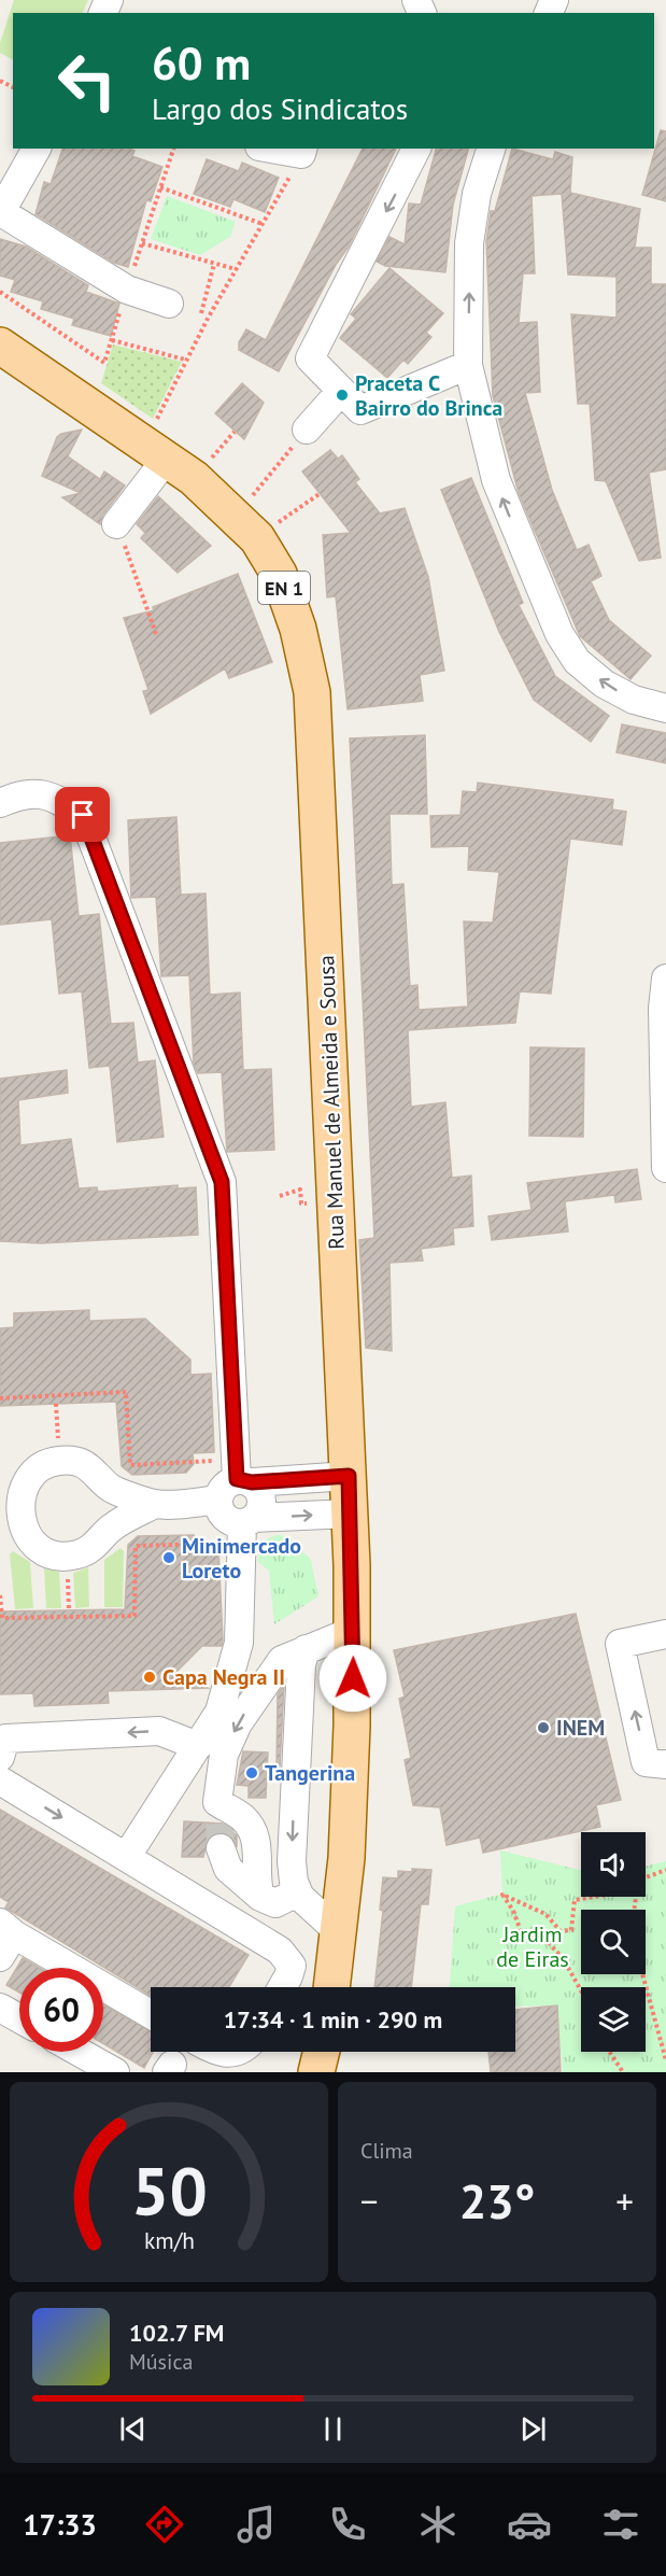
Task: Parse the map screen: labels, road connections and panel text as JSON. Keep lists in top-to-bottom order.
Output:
{
  "streets": {
    "main road": ["EN 1", "Rua Manuel de Almeida e Sousa"]
  },
  "parks": ["Jardim de Eiras"],
  "places": [
    "Praceta C Bairro do Brinca",
    "Minimercado Loreto",
    "Capa Negra II",
    "INEM",
    "Tangerina"
  ],
  "page": {
    "turn": ["60 m", "Largo dos Sindicatos"],
    "limit": "60",
    "trip": "17:34 · 1 min · 290 m",
    "tile": "Clima",
    "heat": ["−", "23°", "+"],
    "song": ["102.7 FM", "Música"],
    "tabs": "17:33",
    "gauge": ["50", "km/h"]
  }
}
